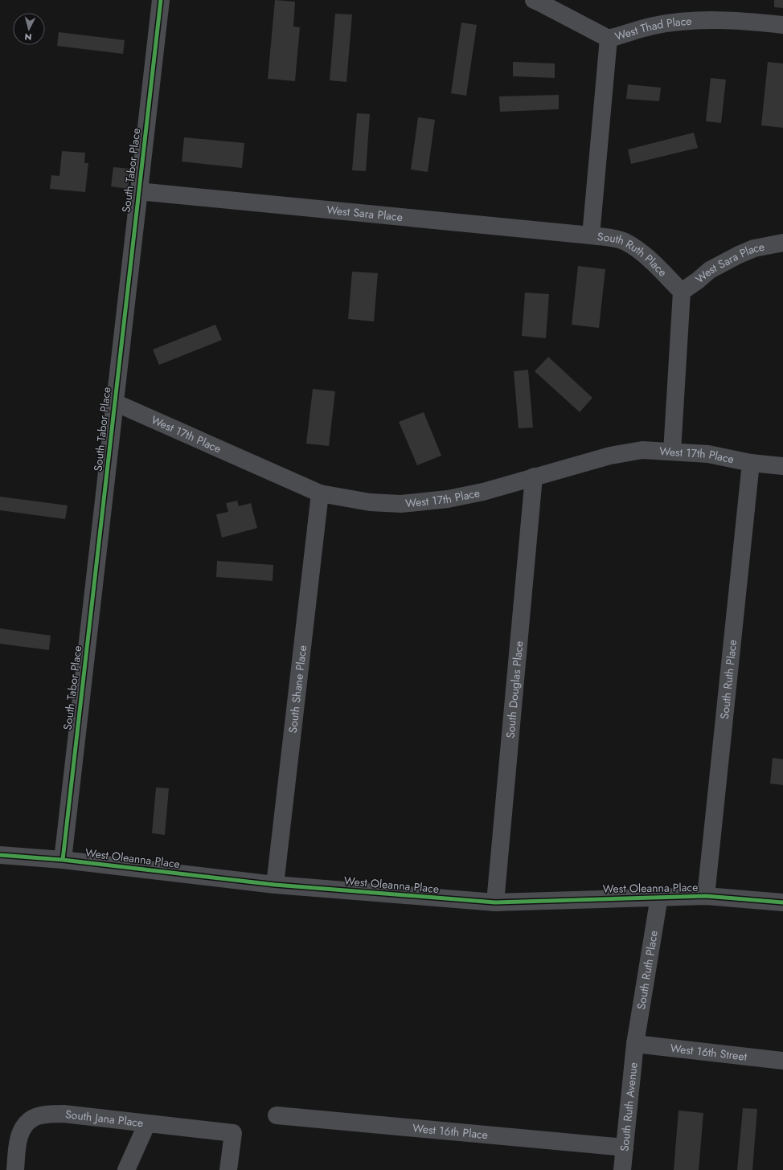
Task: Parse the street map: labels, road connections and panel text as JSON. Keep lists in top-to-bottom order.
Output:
{
  "streets": {
    "street": [
      "West Thad Place",
      "South Tabor Place",
      "West Sara Place",
      "South Ruth Place",
      "West 17th Place",
      "South Shane Place",
      "South Douglas Place",
      "West Oleanna Place",
      "West 16th Street",
      "South Ruth Avenue",
      "South Jana Place",
      "West 16th Place"
    ]
  },
  "crossings": [
    ["West Thad Place", "South Ruth Place"],
    ["South Tabor Place", "West Sara Place"],
    ["South Tabor Place", "West 17th Place"],
    ["South Tabor Place", "West Oleanna Place"],
    ["West Sara Place", "South Ruth Place"],
    ["South Ruth Place", "West 17th Place"],
    ["South Ruth Place", "West Oleanna Place"],
    ["South Ruth Place", "West 16th Street"],
    ["South Ruth Place", "South Ruth Avenue"],
    ["West 17th Place", "South Shane Place"],
    ["West 17th Place", "South Douglas Place"],
    ["South Shane Place", "West Oleanna Place"],
    ["South Douglas Place", "West Oleanna Place"],
    ["West 16th Street", "South Ruth Avenue"],
    ["South Ruth Avenue", "West 16th Place"]
  ],
  "north": "bottom"
}
